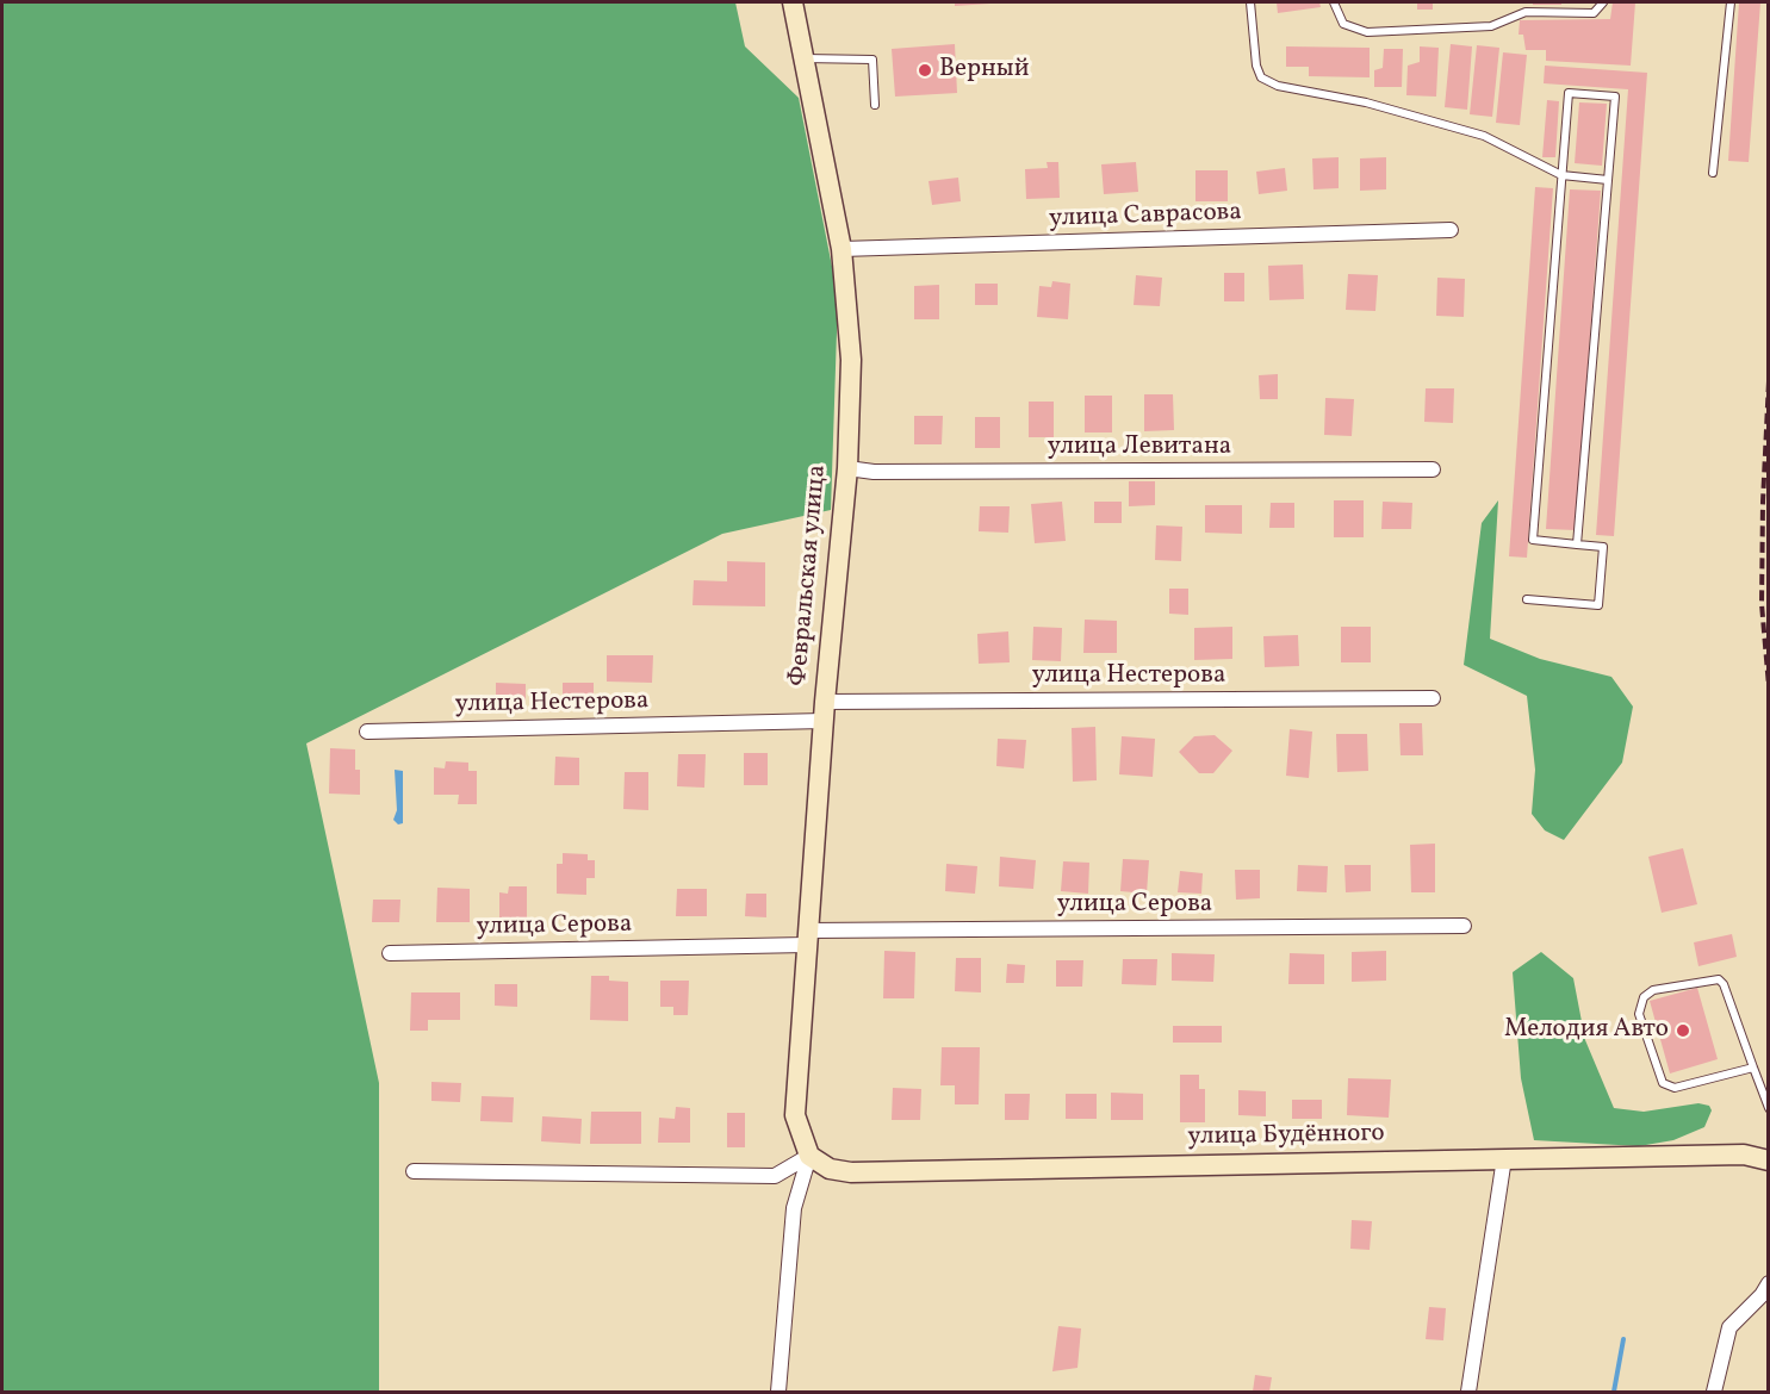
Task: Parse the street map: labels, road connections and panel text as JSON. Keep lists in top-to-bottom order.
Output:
{
  "streets": {
    "main road": ["Февральская улица", "улица Будённого"],
    "street": [
      "улица Саврасова",
      "улица Левитана",
      "улица Нестерова",
      "улица Серова"
    ]
  },
  "crossings": [
    ["улица Саврасова", "Февральская улица"],
    ["улица Левитана", "Февральская улица"],
    ["Февральская улица", "улица Нестерова"],
    ["Февральская улица", "улица Серова"],
    ["Февральская улица", "улица Будённого"]
  ],
  "places": ["Верный", "Мелодия Авто"]
}
